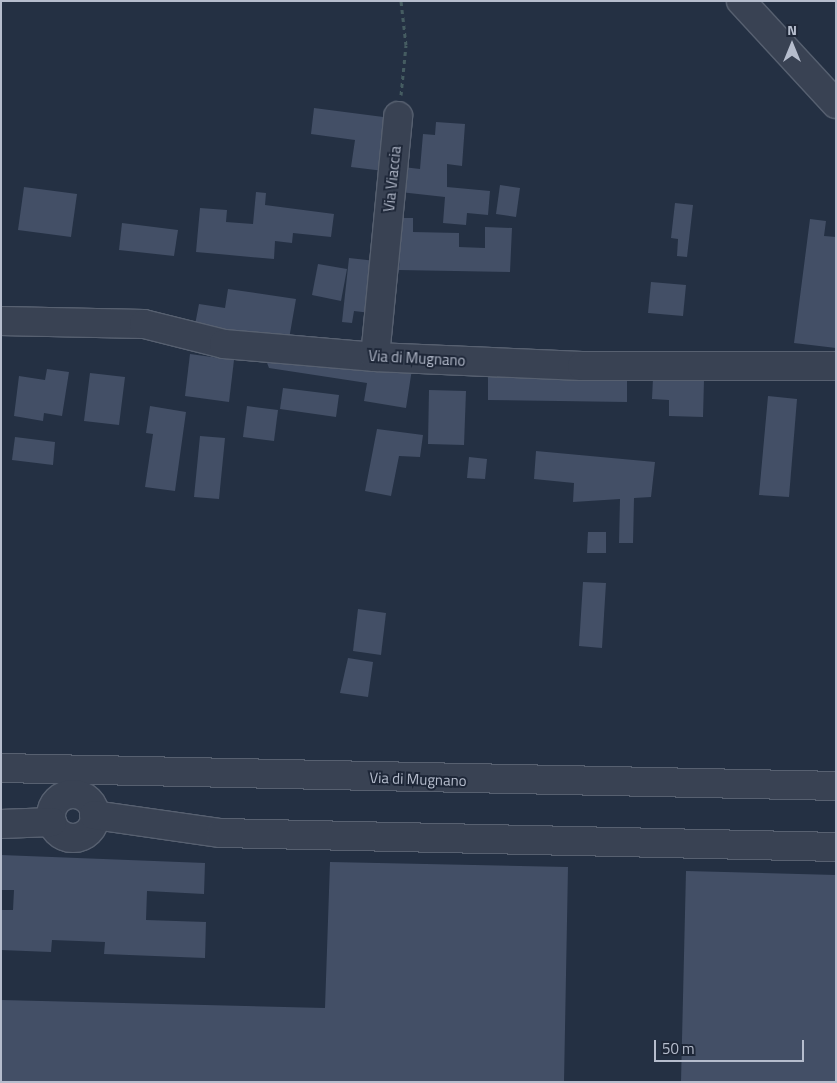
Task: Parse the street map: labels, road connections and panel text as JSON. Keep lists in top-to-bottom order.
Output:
{
  "streets": {
    "street": ["Via Viaccia", "Via di Mugnano"]
  },
  "crossings": [
    ["Via Viaccia", "Via di Mugnano"]
  ],
  "scale_bar": "50 m",
  "north": "top"
}
